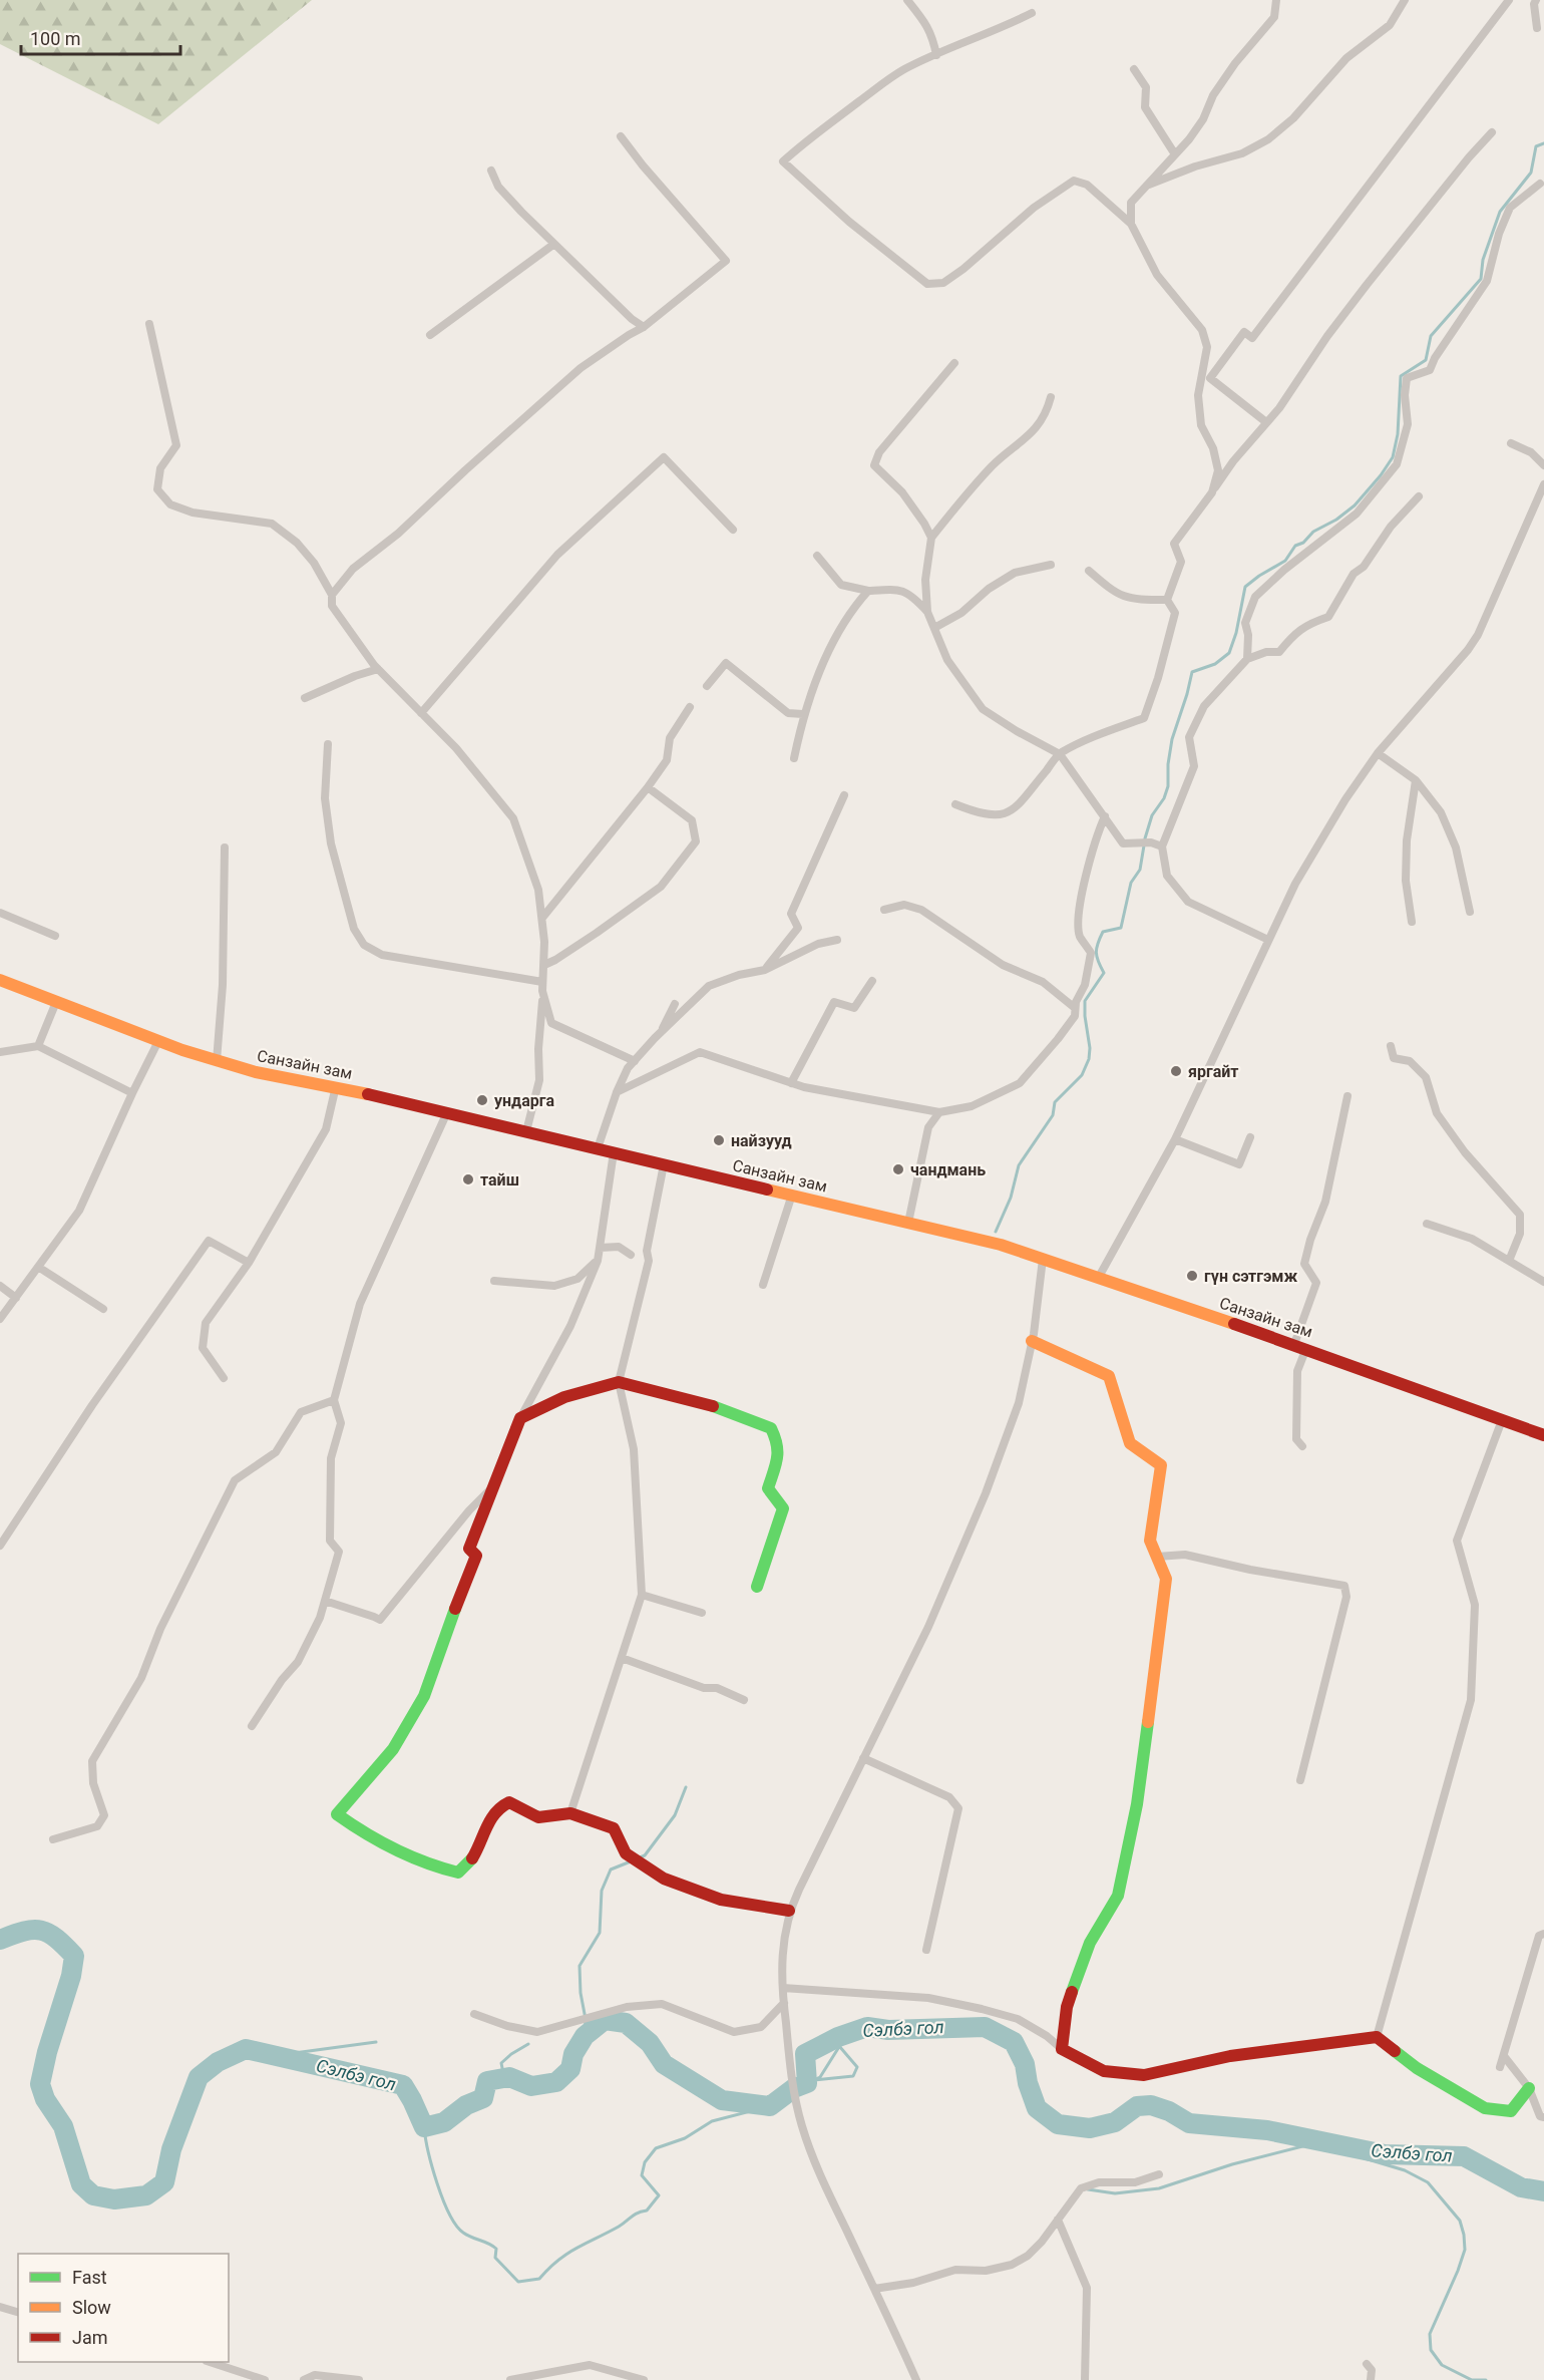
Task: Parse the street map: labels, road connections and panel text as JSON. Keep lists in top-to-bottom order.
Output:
{
  "streets": {
    "street": ["Санзайн зам"]
  },
  "water": ["Сэлбэ гол"],
  "places": [
    "яргайт",
    "ундарга",
    "найзууд",
    "чандмань",
    "тайш",
    "гүн сэтгэмж"
  ],
  "legend": ["Fast", "Slow", "Jam"],
  "scale_bar": "100 m"
}
